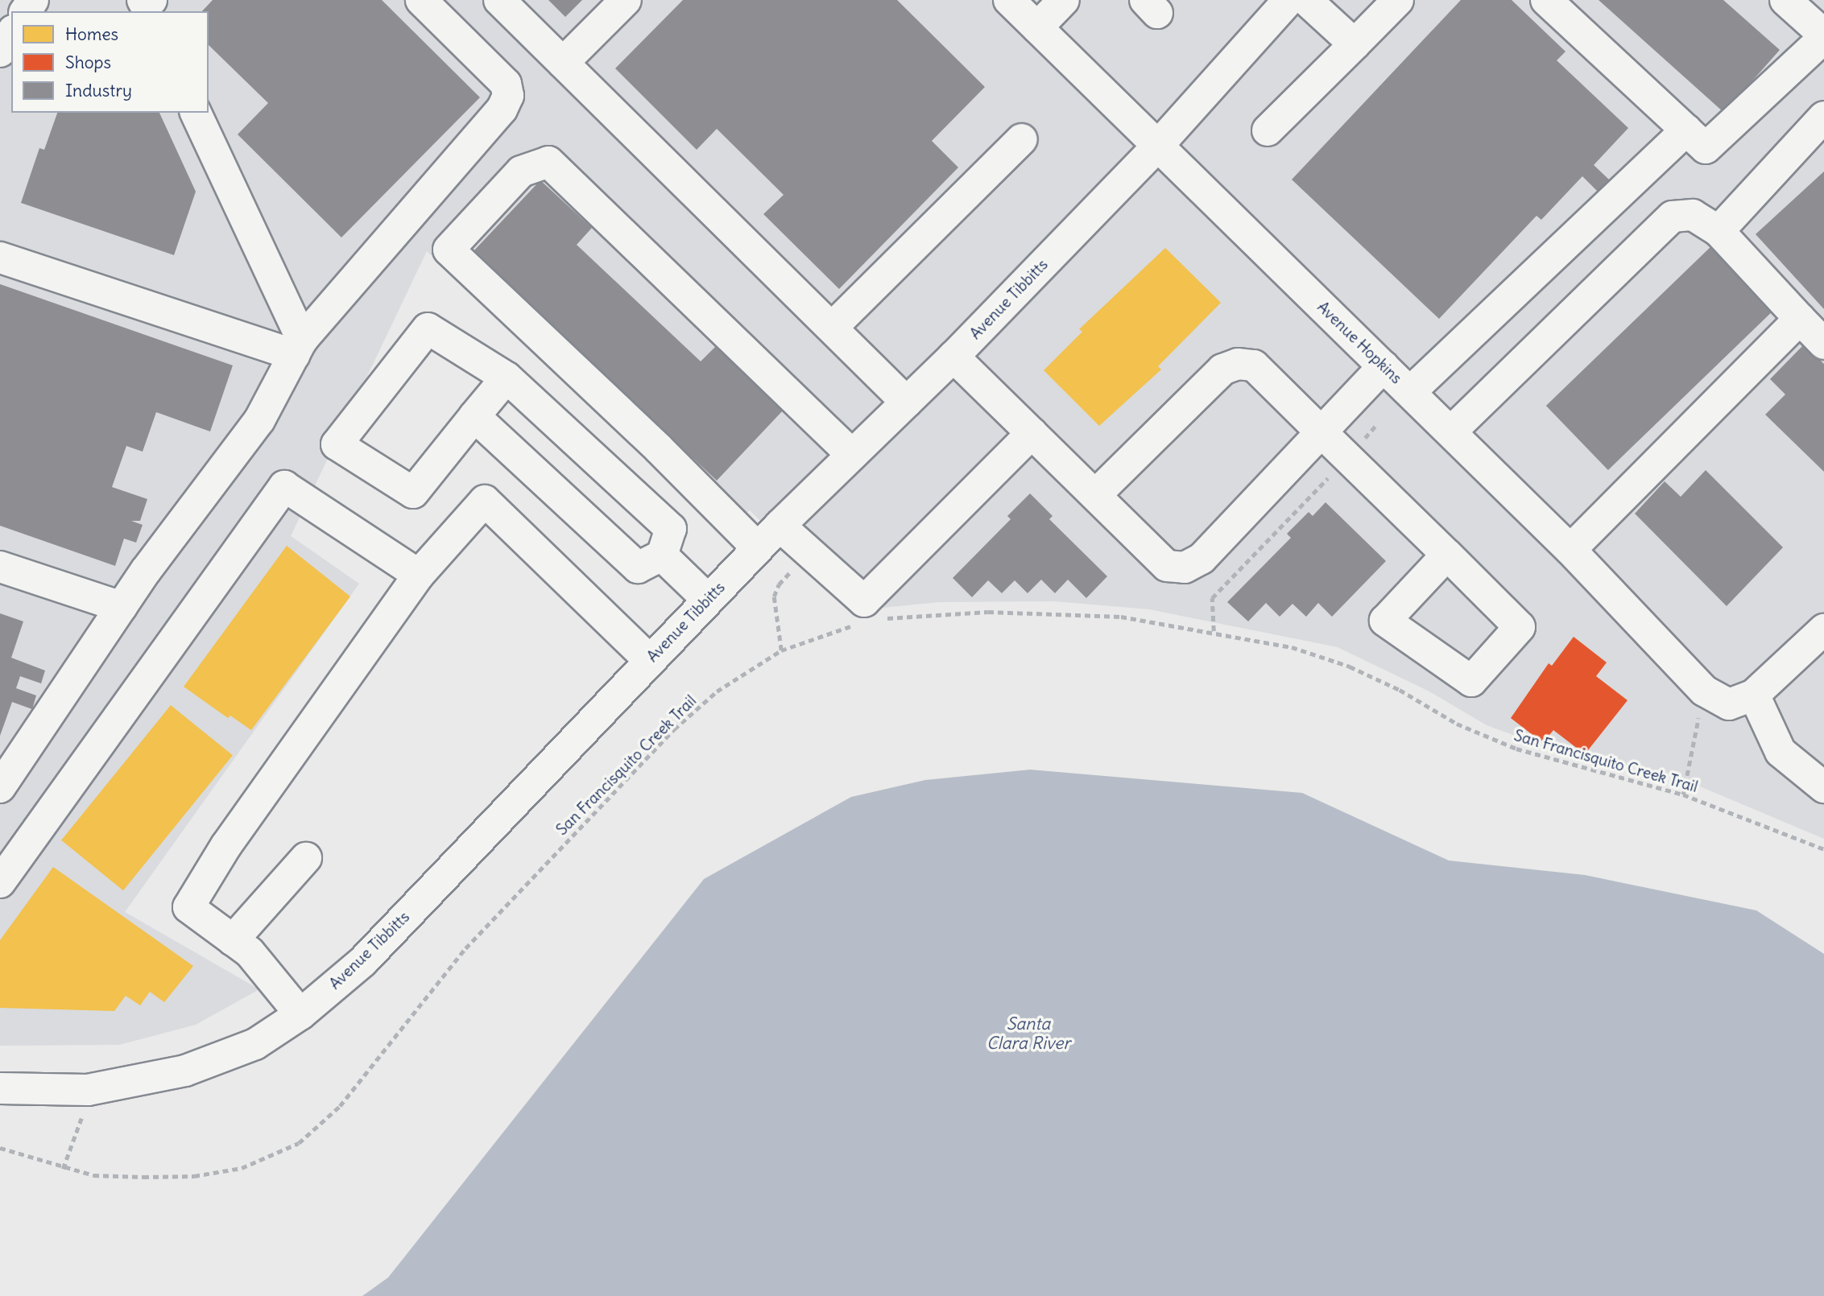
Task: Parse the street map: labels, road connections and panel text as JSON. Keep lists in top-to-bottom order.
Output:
{
  "streets": {
    "street": ["Avenue Tibbitts", "Avenue Hopkins"],
    "path": ["San Francisquito Creek Trail"]
  },
  "crossings": [
    ["Avenue Tibbitts", "Avenue Hopkins"]
  ],
  "water": ["Santa Clara River"],
  "legend": ["Homes", "Shops", "Industry"]
}
